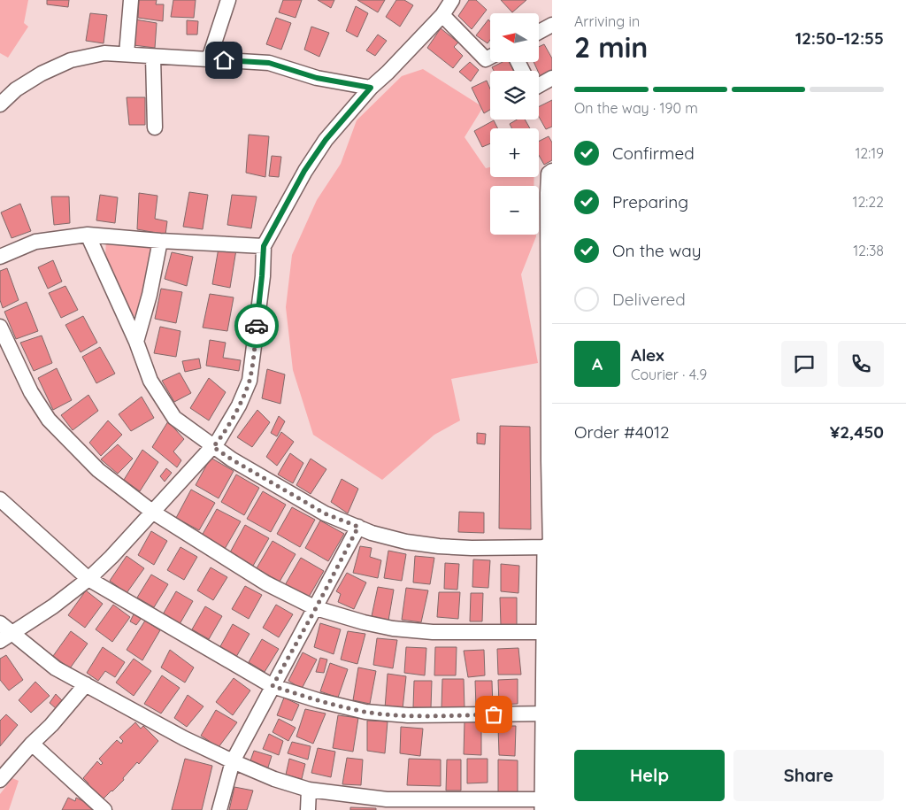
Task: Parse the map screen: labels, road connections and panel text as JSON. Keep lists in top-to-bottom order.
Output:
{
  "north": "left",
  "page": {
    "heading": ["2 min", "Arriving in", "12:50–12:55"],
    "panel": [
      "Alex",
      "Courier · 4.9",
      "Order #4012",
      "¥2,450"
    ],
    "map_buttons": ["+", "−"],
    "bar": "On the way · 190 m",
    "list": [
      ["Confirmed", "12:19"],
      ["Preparing", "12:22"],
      ["On the way", "12:38"],
      "Delivered"
    ],
    "round": "A",
    "buttons": ["Help", "Share"]
  }
}
